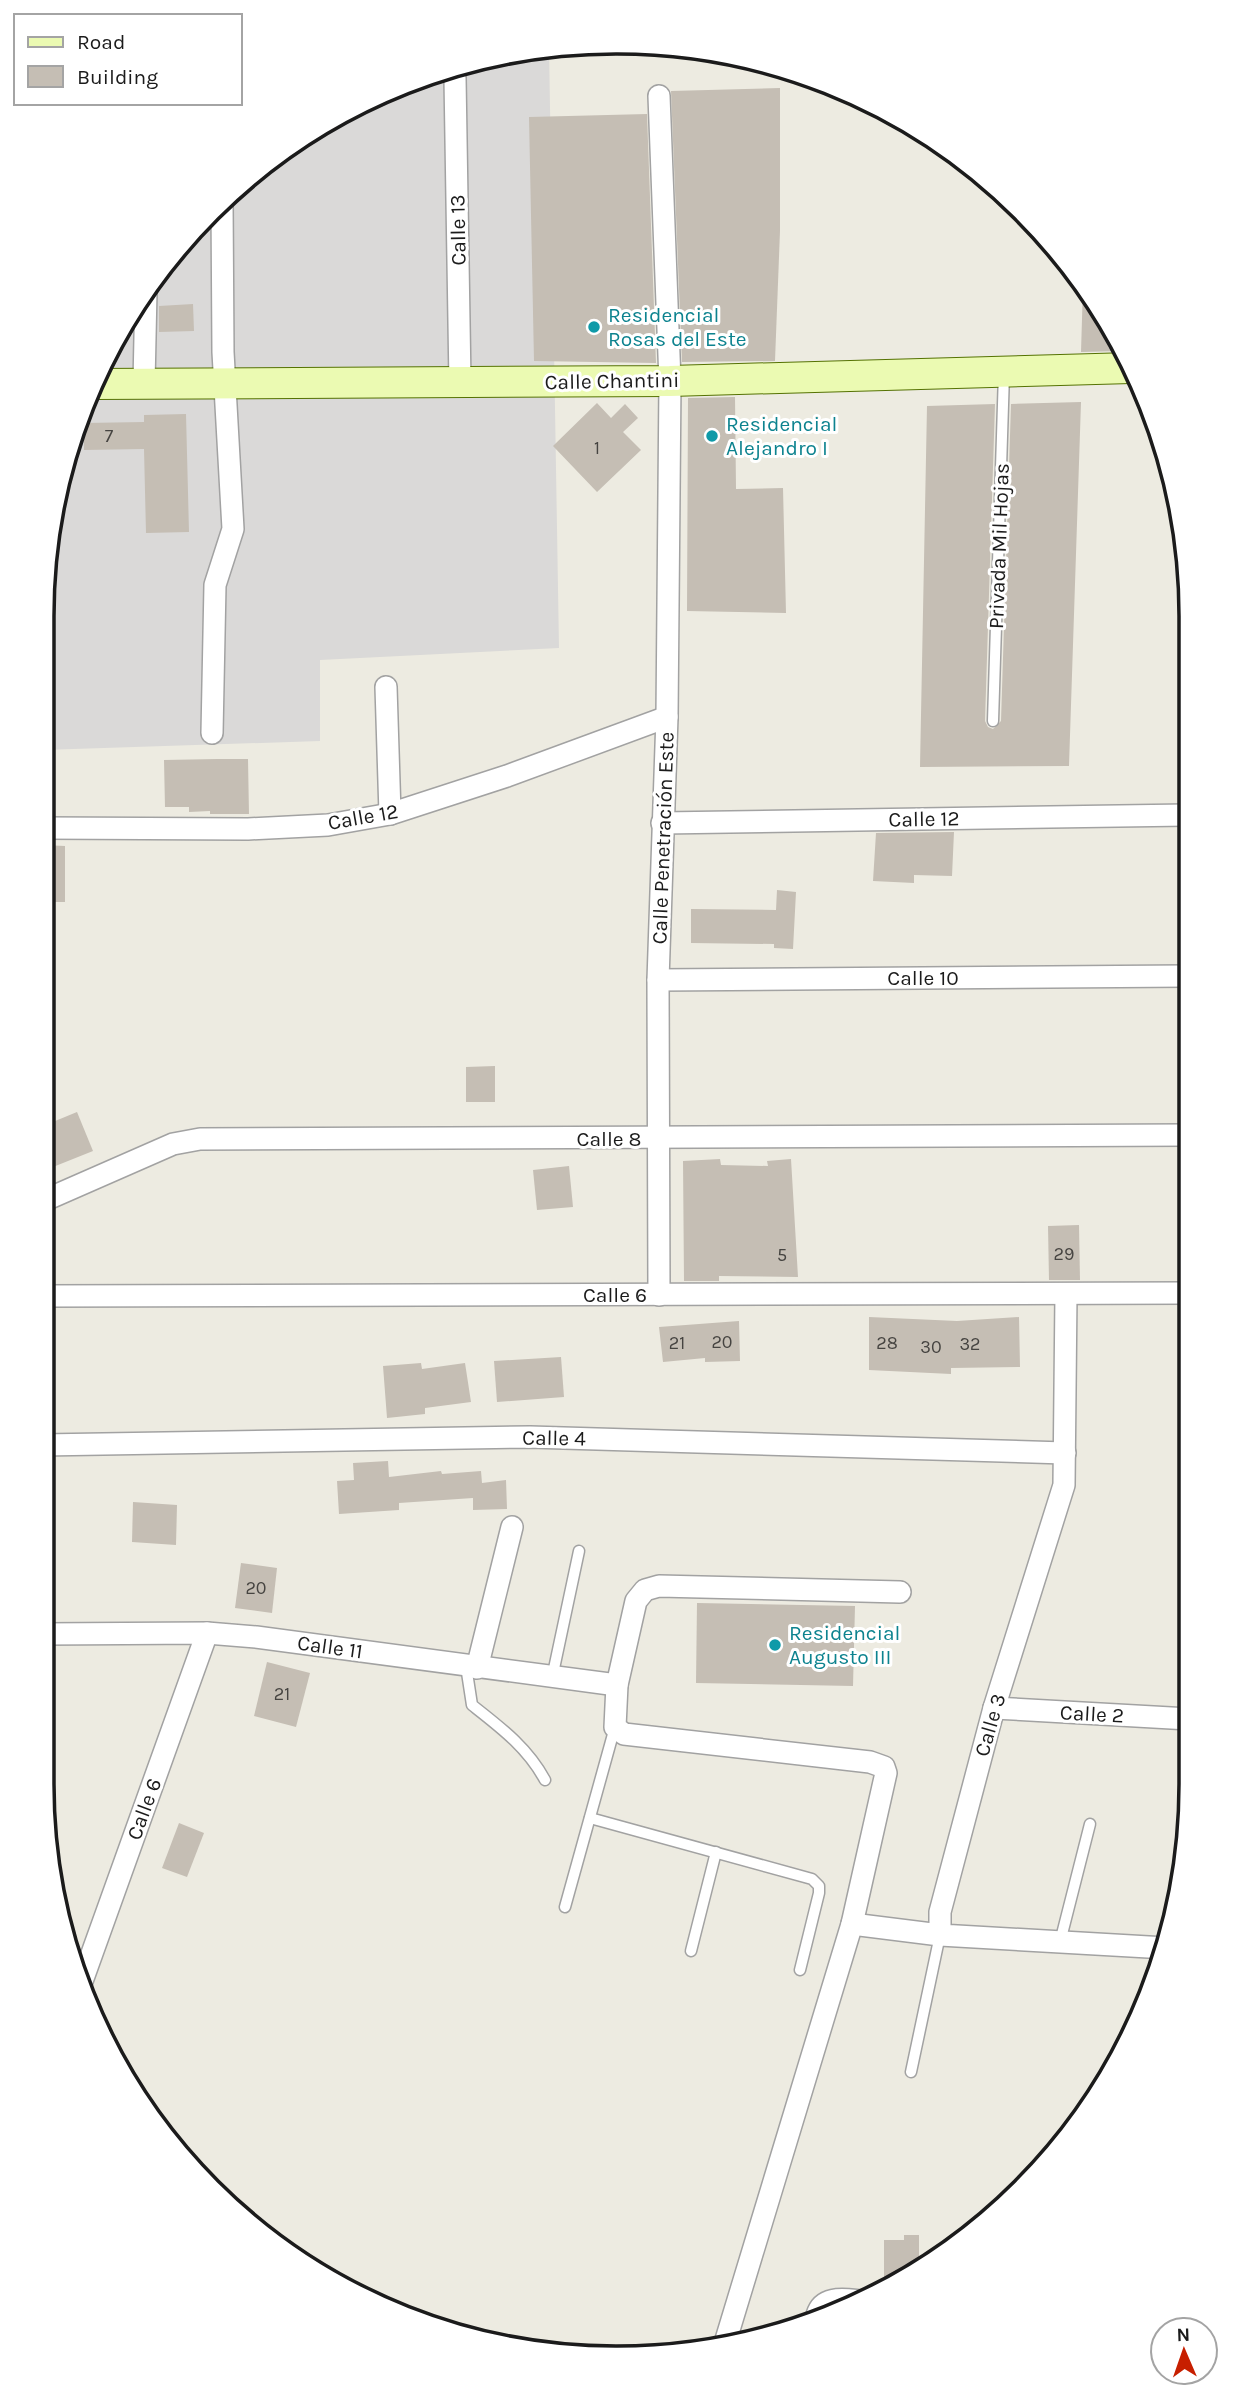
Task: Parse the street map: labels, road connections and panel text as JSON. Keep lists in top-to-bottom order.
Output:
{
  "streets": {
    "street": [
      "Calle 13",
      "Calle Chantini",
      "Calle 12",
      "Calle Penetración Este",
      "Calle 10",
      "Calle 8",
      "Calle 6",
      "Calle 4",
      "Calle 11",
      "Calle 2",
      "Calle 3"
    ],
    "lane": ["Privada Mil Hojas"]
  },
  "crossings": [
    ["Calle 13", "Calle Chantini"],
    ["Calle Chantini", "Privada Mil Hojas"],
    ["Calle Chantini", "Calle Penetración Este"],
    ["Calle 12", "Calle Penetración Este"],
    ["Calle Penetración Este", "Calle 10"],
    ["Calle Penetración Este", "Calle 8"],
    ["Calle Penetración Este", "Calle 6"],
    ["Calle 6", "Calle 11"],
    ["Calle 6", "Calle 3"],
    ["Calle 4", "Calle 3"],
    ["Calle 2", "Calle 3"]
  ],
  "places": ["Residencial Rosas del Este", "Residencial Alejandro I", "Residencial Augusto III"],
  "house_numbers": [
    "7",
    "1",
    "29",
    "5",
    "20",
    "21",
    "28",
    "32",
    "30",
    "20",
    "21"
  ],
  "legend": ["Road", "Building"],
  "north": "top"
}
